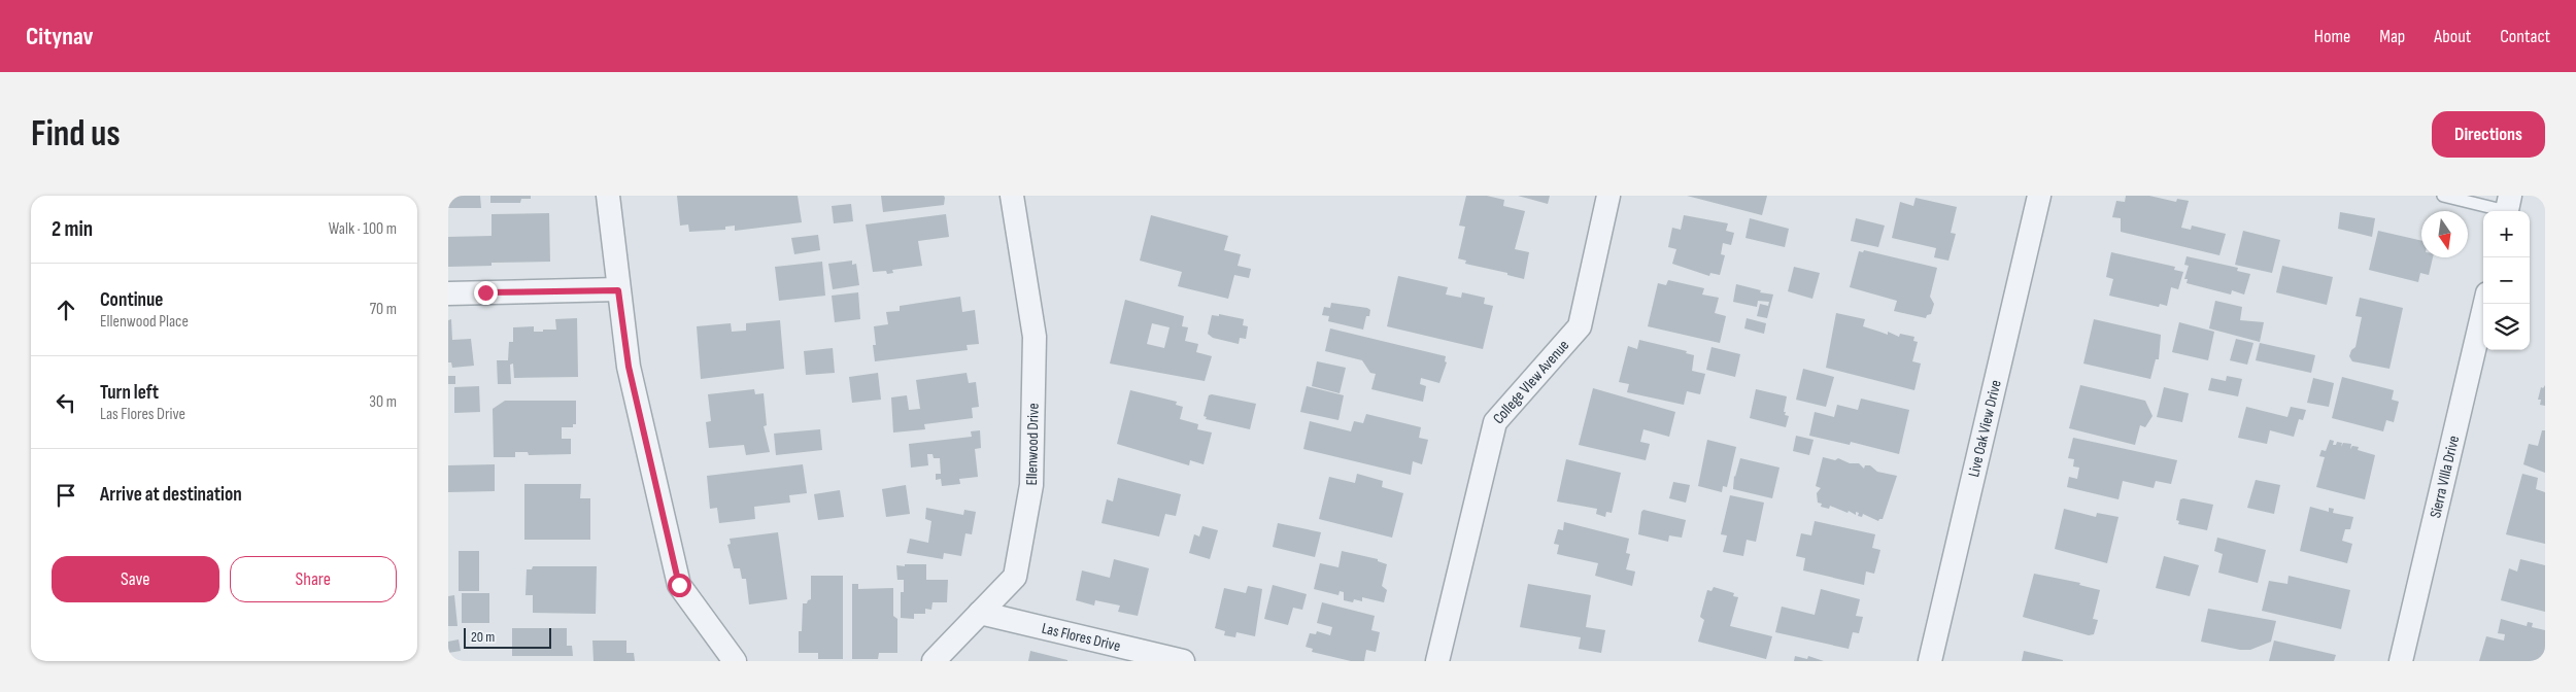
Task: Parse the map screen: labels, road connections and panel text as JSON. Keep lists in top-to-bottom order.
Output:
{
  "streets": {
    "street": [
      "College VIew Avenue",
      "Live Oak View Drive",
      "Ellenwood Drive",
      "Sierra VIlla Drive",
      "Las Flores Drive"
    ]
  },
  "crossings": [
    ["Ellenwood Drive", "Las Flores Drive"]
  ],
  "scale_bar": "20 m",
  "north": "bottom",
  "page": {
    "header": "Citynav",
    "nav": [
      "Home",
      "Map",
      "About",
      "Contact"
    ],
    "buttons": [
      "Directions",
      ["Save", "Share"]
    ],
    "title": "Find us",
    "heading": ["2 min", "Walk · 100 m"],
    "map_buttons": ["+", "−"],
    "list": [
      ["Continue", "Ellenwood Place", "70 m"],
      ["Turn left", "Las Flores Drive", "30 m"],
      "Arrive at destination"
    ],
    "scale": "20 m"
  }
}
